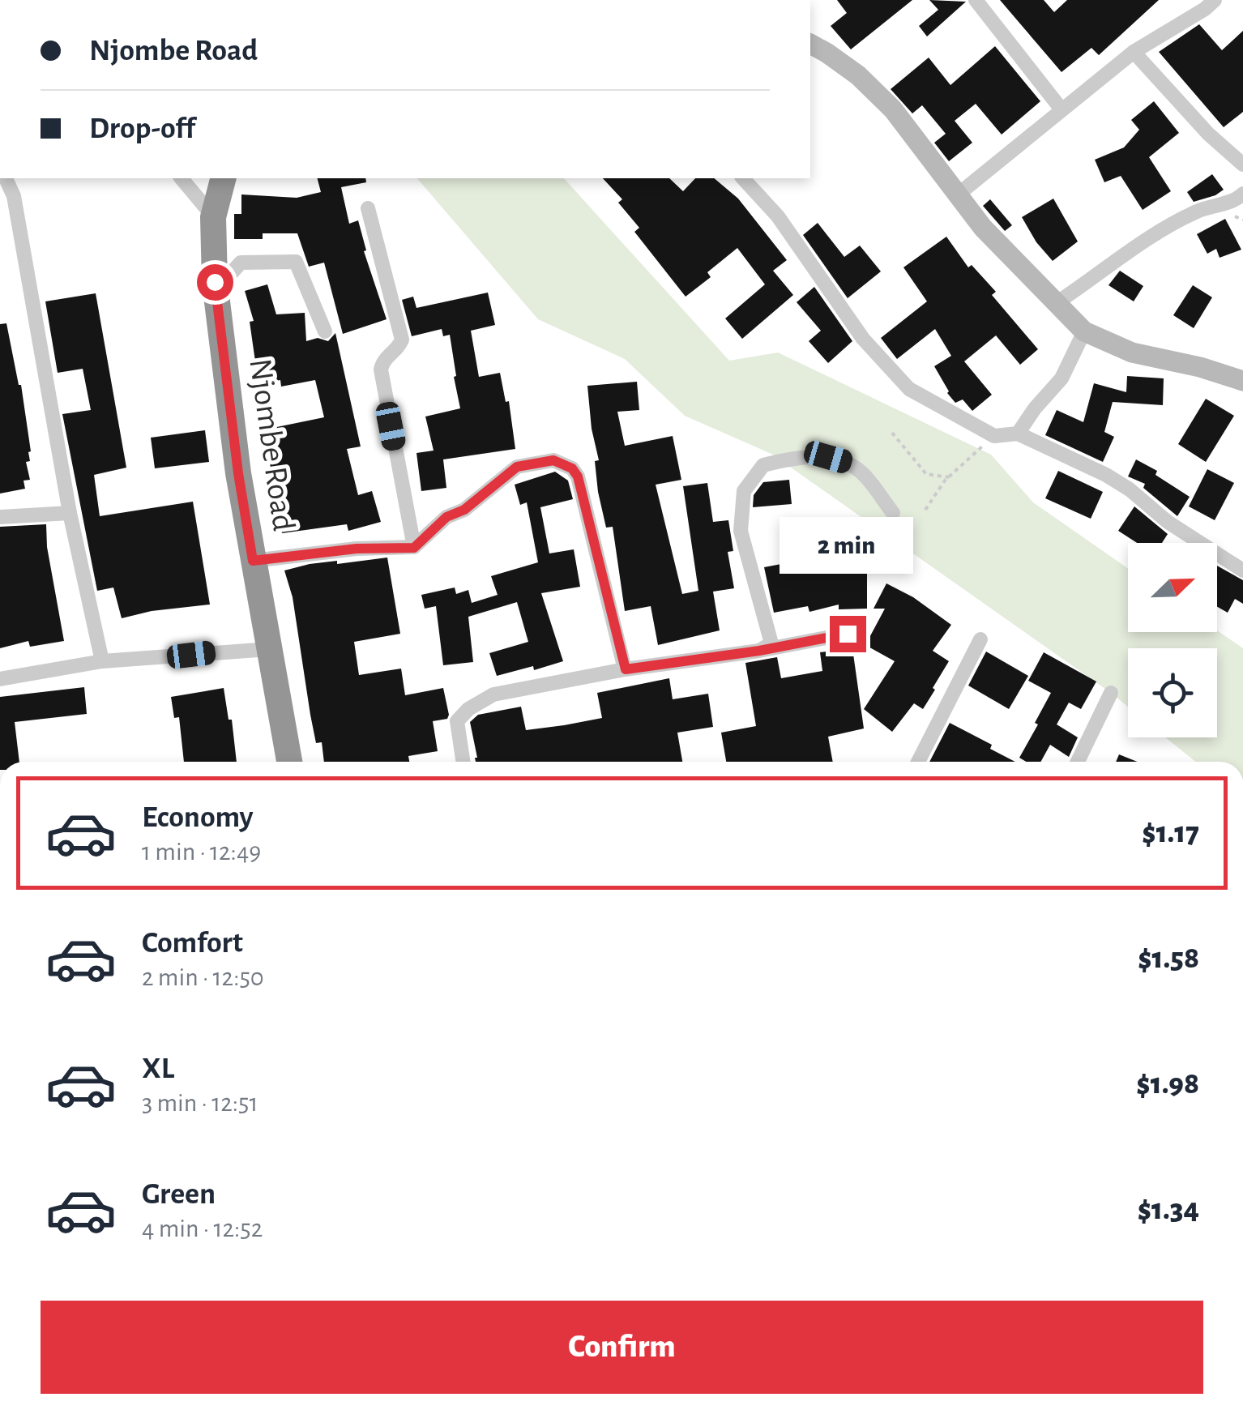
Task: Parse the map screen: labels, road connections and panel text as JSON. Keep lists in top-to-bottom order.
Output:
{
  "streets": {
    "highway": ["Njombe Road"]
  },
  "north": "top right",
  "page": {
    "banner": ["Njombe Road", "Drop-off"],
    "bubble": "2 min",
    "list": [
      {
        "name": "Economy",
        "note": "1 min · 12:49",
        "value": "$1.17"
      },
      {
        "name": "Comfort",
        "note": "2 min · 12:50",
        "value": "$1.58"
      },
      {
        "name": "XL",
        "note": "3 min · 12:51",
        "value": "$1.98"
      },
      {
        "name": "Green",
        "note": "4 min · 12:52",
        "value": "$1.34"
      }
    ],
    "buttons": "Confirm"
  }
}
